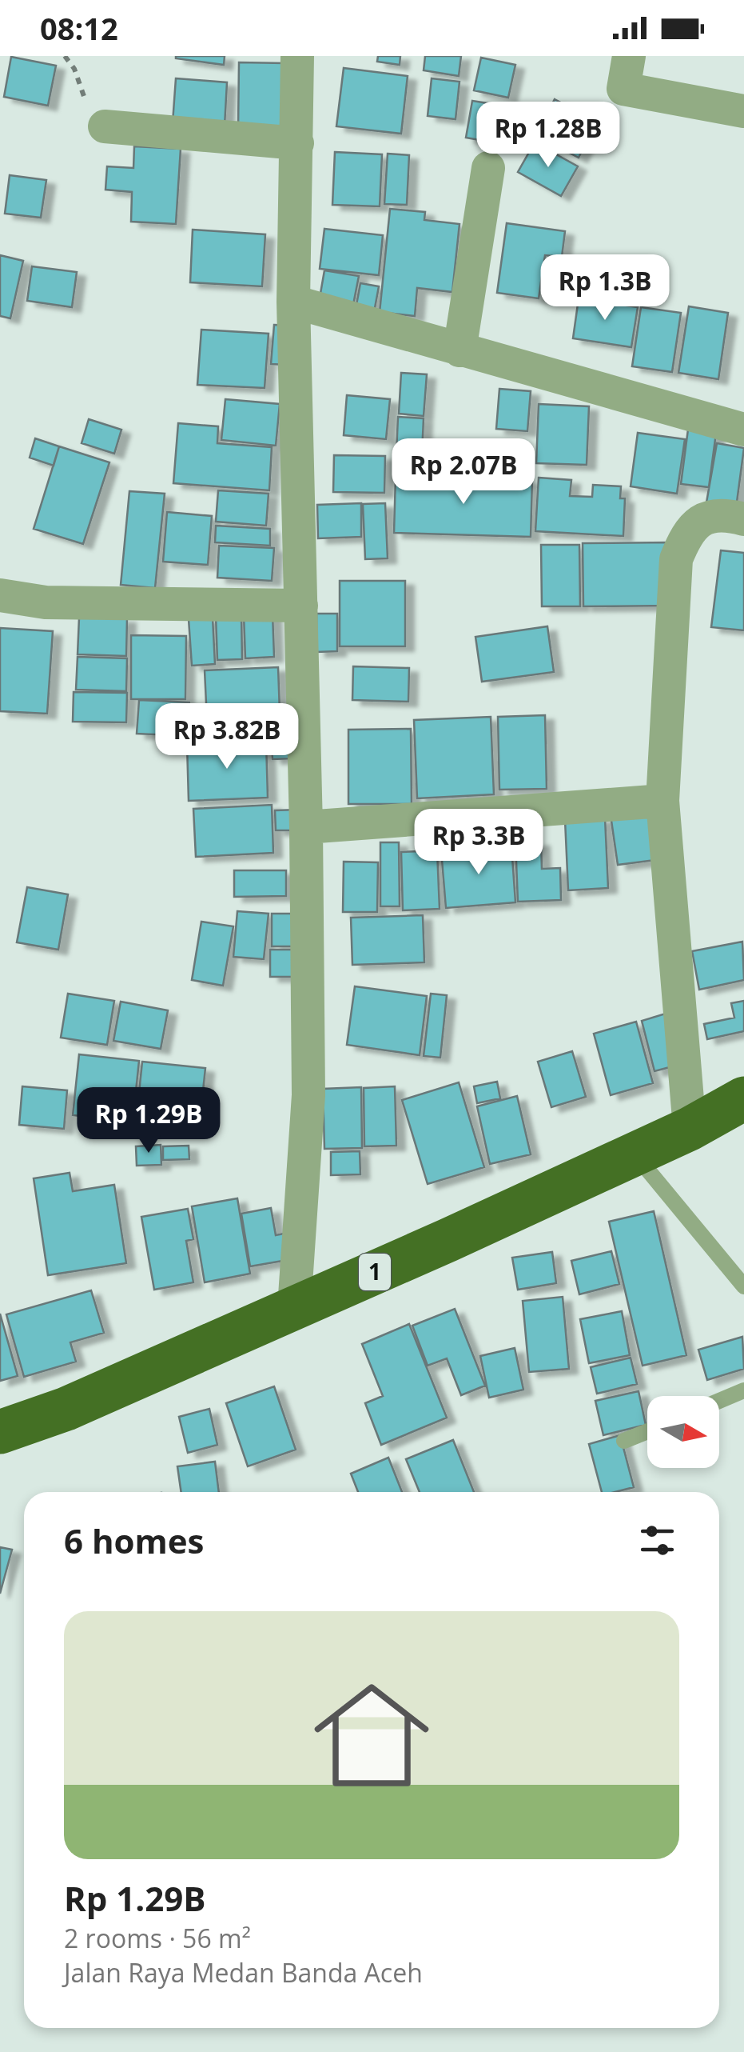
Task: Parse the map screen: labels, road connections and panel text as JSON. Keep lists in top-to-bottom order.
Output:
{
  "streets": {
    "highway": ["1"]
  },
  "north": "right",
  "page": {
    "status": "08:12",
    "price": [
      "Rp 1.28B",
      "Rp 1.3B",
      "Rp 2.07B",
      "Rp 3.82B",
      "Rp 3.3B",
      "Rp 1.29B"
    ],
    "heading": "6 homes",
    "list": [
      {
        "name": "Rp 1.29B",
        "note": "2 rooms · 56 m² · Jalan Raya Medan Banda Aceh"
      }
    ]
  }
}
